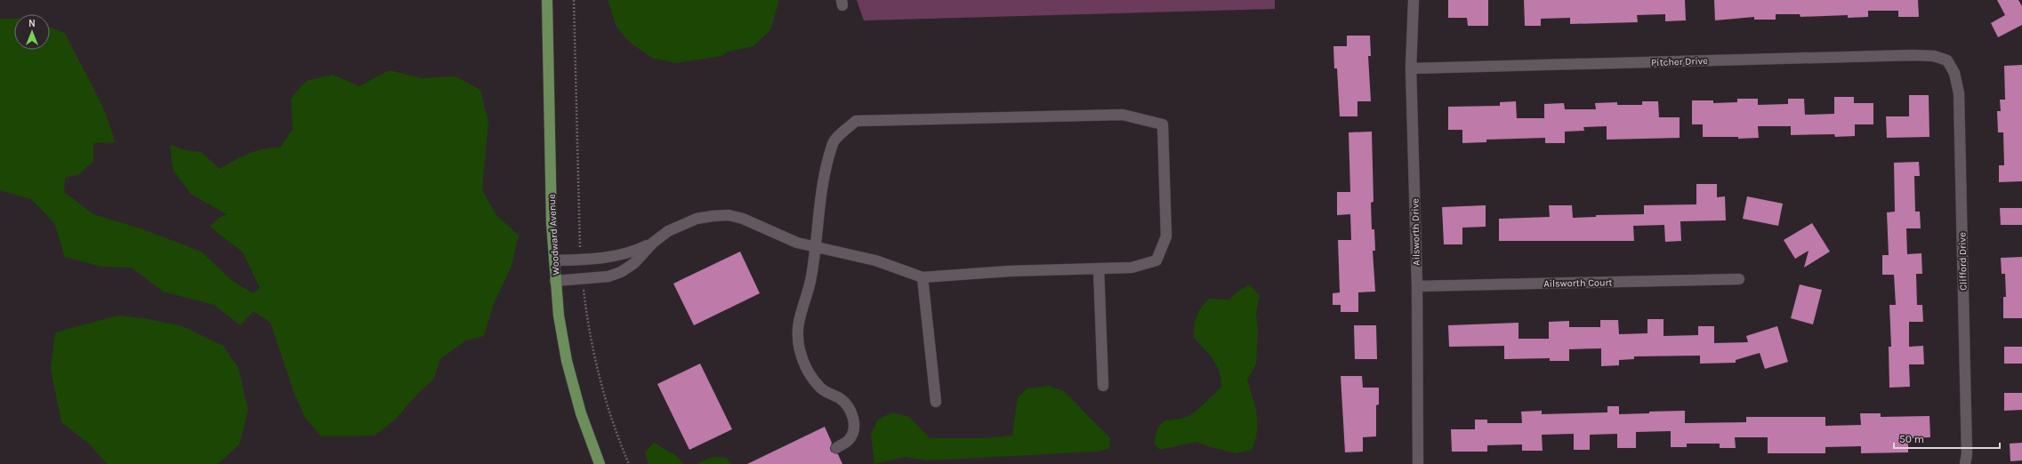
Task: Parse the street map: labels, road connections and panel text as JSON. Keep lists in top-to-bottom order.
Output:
{
  "streets": {
    "main road": ["Woodward Avenue"],
    "street": [
      "Pitcher Drive",
      "Ailsworth Drive",
      "Clifford Drive",
      "Ailsworth Court"
    ]
  },
  "crossings": [
    ["Pitcher Drive", "Ailsworth Drive"],
    ["Pitcher Drive", "Clifford Drive"],
    ["Ailsworth Drive", "Ailsworth Court"]
  ],
  "scale_bar": "50 m",
  "north": "top"
}
